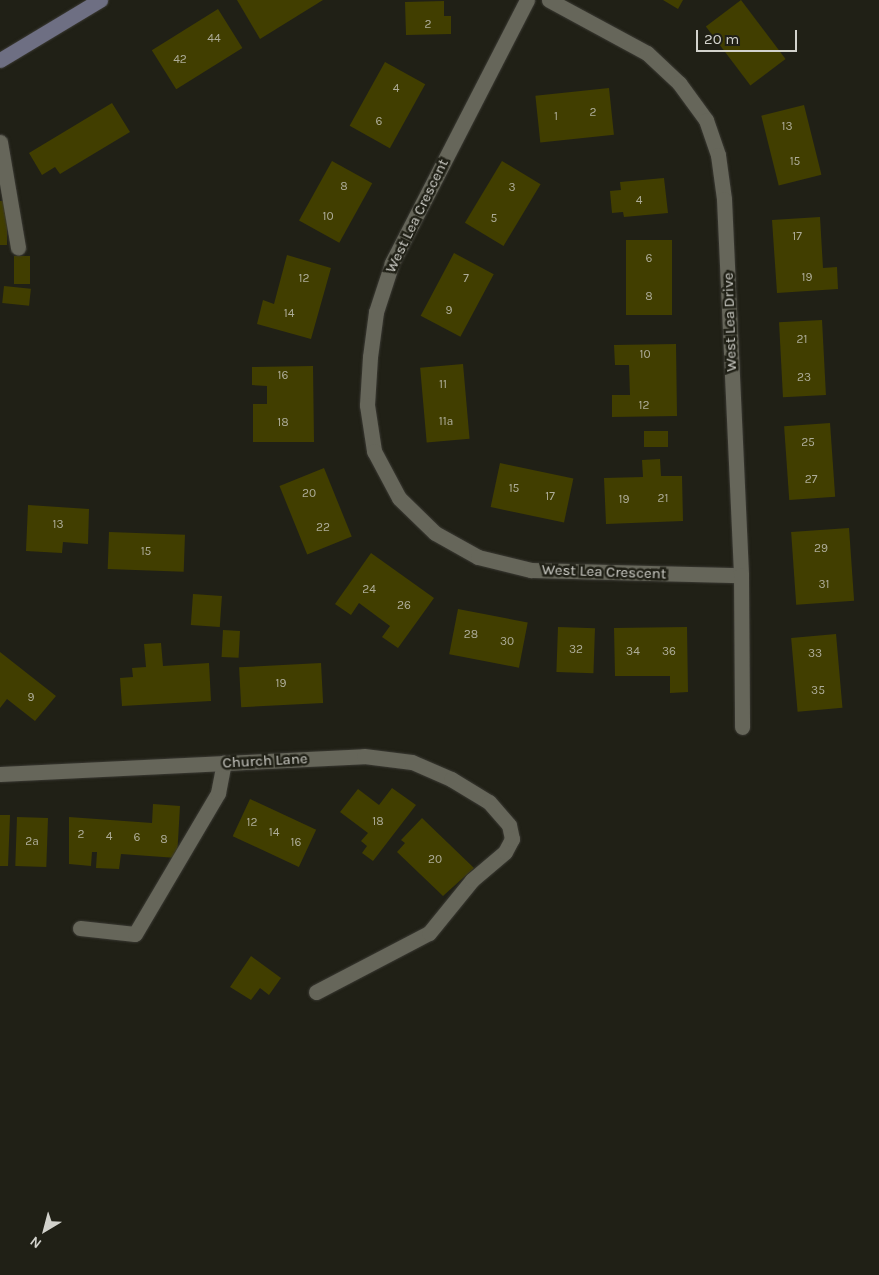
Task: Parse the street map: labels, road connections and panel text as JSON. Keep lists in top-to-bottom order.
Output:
{
  "streets": {
    "street": ["West Lea Crescent", "West Lea Drive", "Church Lane"]
  },
  "crossings": [
    ["West Lea Crescent", "West Lea Drive"]
  ],
  "house_numbers": [
    "2",
    "44",
    "42",
    "4",
    "2",
    "1",
    "6",
    "13",
    "15",
    "8",
    "3",
    "4",
    "10",
    "5",
    "17",
    "6",
    "19",
    "12",
    "7",
    "8",
    "9",
    "14",
    "21",
    "10",
    "16",
    "23",
    "11",
    "12",
    "11a",
    "18",
    "25",
    "27",
    "15",
    "20",
    "17",
    "21",
    "19",
    "13",
    "22",
    "29",
    "15",
    "31",
    "24",
    "26",
    "28",
    "30",
    "32",
    "34",
    "36",
    "33",
    "19",
    "35",
    "9",
    "18",
    "12",
    "14",
    "2",
    "4",
    "6",
    "8",
    "2a",
    "16",
    "20"
  ],
  "scale_bar": "20 m",
  "north": "bottom left"
}
